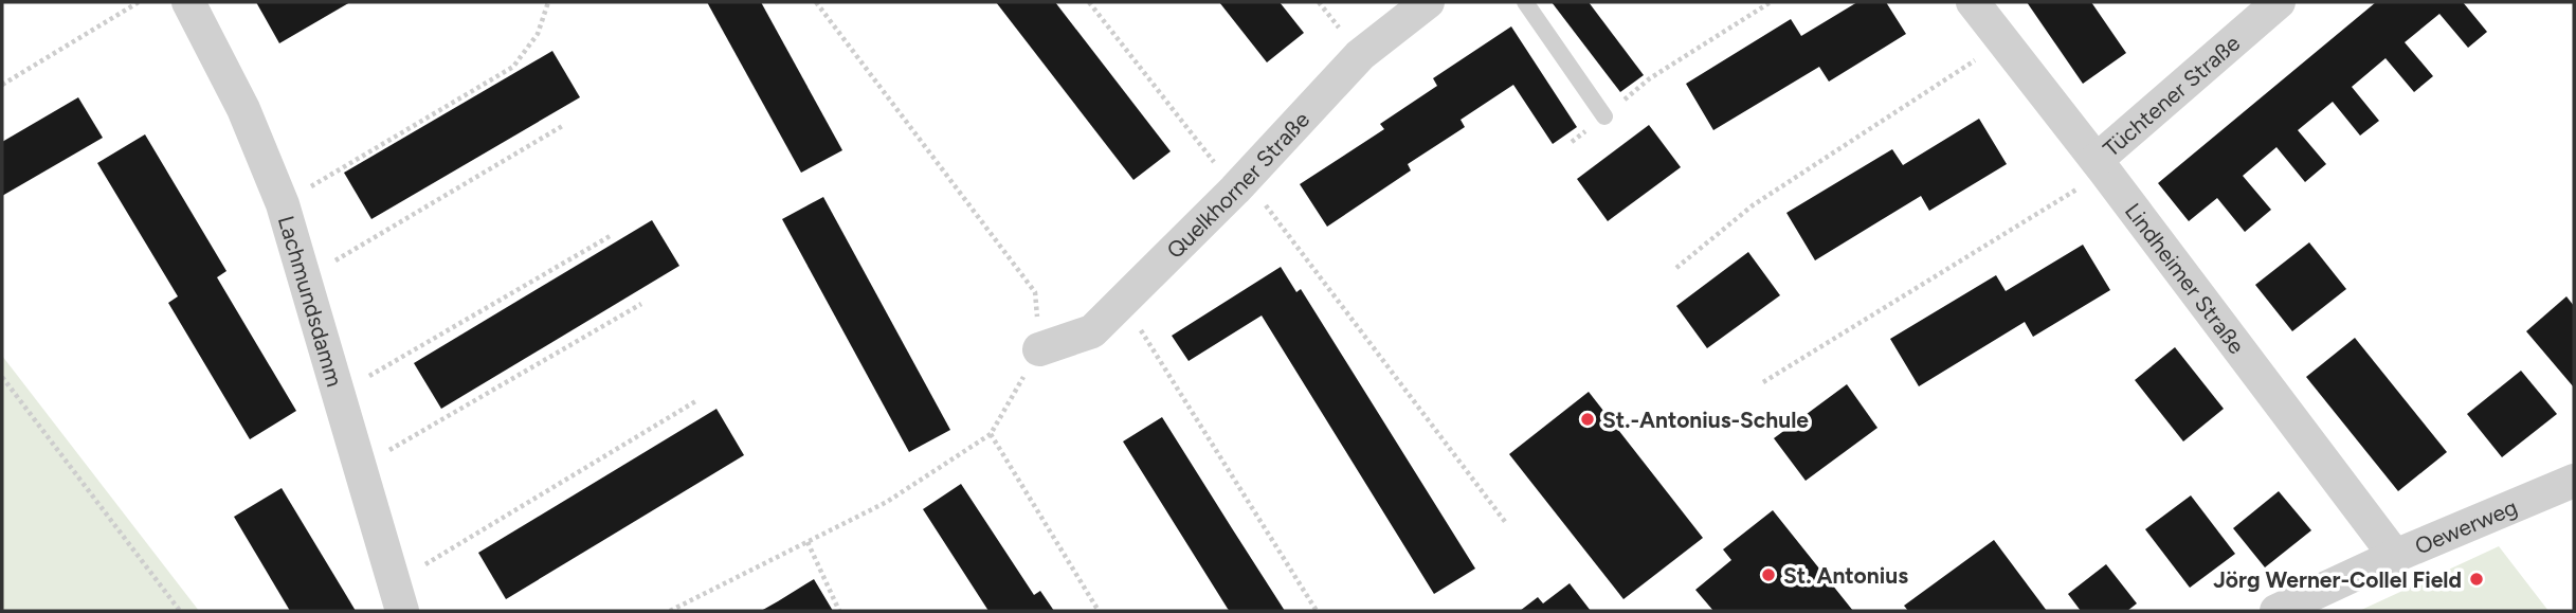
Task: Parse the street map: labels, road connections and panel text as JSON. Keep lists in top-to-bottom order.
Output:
{
  "streets": {
    "street": [
      "Tüchtener Straße",
      "Quelkhorner Straße",
      "Lindheimer Straße",
      "Lachmundsdamm",
      "Oewerweg"
    ]
  },
  "crossings": [
    ["Tüchtener Straße", "Lindheimer Straße"],
    ["Lindheimer Straße", "Oewerweg"]
  ],
  "places": ["St.-Antonius-Schule", "St. Antonius", "Jörg Werner-Collel Field"]
}
